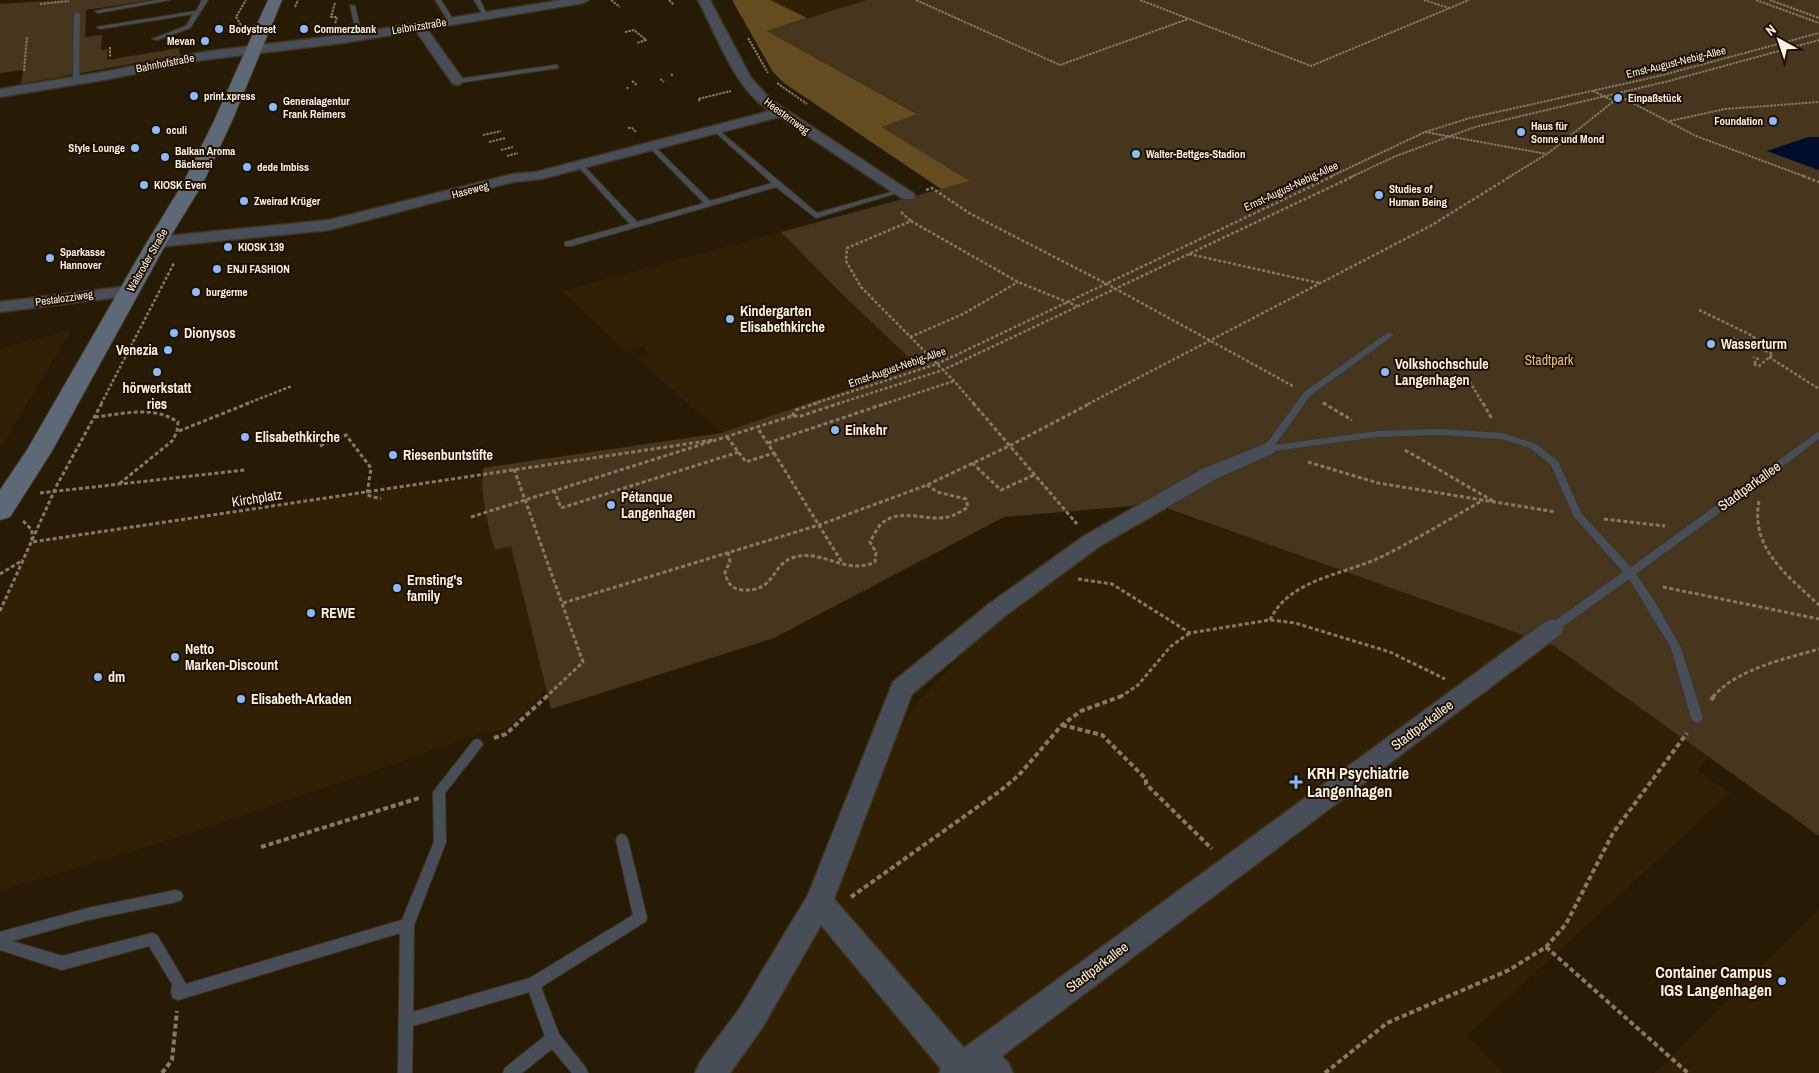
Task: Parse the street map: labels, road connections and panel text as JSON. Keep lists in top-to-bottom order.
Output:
{
  "streets": {
    "street": [
      "Leibnizstraße",
      "Bahnhofstraße",
      "Heesternweg",
      "Haseweg",
      "Walsroder Straße",
      "Pestalozziweg",
      "Stadtparkallee"
    ],
    "path": ["Ernst-August-Nebig-Allee", "Kirchplatz"]
  },
  "crossings": [
    ["Leibnizstraße", "Bahnhofstraße"],
    ["Leibnizstraße", "Walsroder Straße"],
    ["Bahnhofstraße", "Walsroder Straße"],
    ["Heesternweg", "Haseweg"],
    ["Haseweg", "Walsroder Straße"],
    ["Walsroder Straße", "Pestalozziweg"]
  ],
  "parks": ["Stadtpark"],
  "places": {
    "other": [
      "Bodystreet",
      "Commerzbank",
      "Mevan",
      "print.xpress",
      "Einpaßstück",
      "Generalagentur Frank Reimers",
      "Foundation",
      "oculi",
      "Haus für Sonne und Mond",
      "Style Lounge",
      "Walter-Bettges-Stadion",
      "Balkan Aroma Bäckerei",
      "dede Imbiss",
      "KIOSK Even",
      "Studies of Human Being",
      "Zweirad Krüger",
      "KIOSK 139",
      "Sparkasse Hannover",
      "ENJI FASHION",
      "burgerme",
      "Kindergarten Elisabethkirche",
      "Dionysos",
      "Wasserturm",
      "Venezia",
      "hörwerkstatt ries",
      "Volkshochschule Langenhagen",
      "Einkehr",
      "Elisabethkirche",
      "Riesenbuntstifte",
      "Pétanque Langenhagen",
      "Ernsting's family",
      "REWE",
      "Netto Marken-Discount",
      "dm",
      "Elisabeth-Arkaden",
      "Container Campus IGS Langenhagen"
    ],
    "health": ["KRH Psychiatrie Langenhagen"]
  },
  "north": "top left"
}
